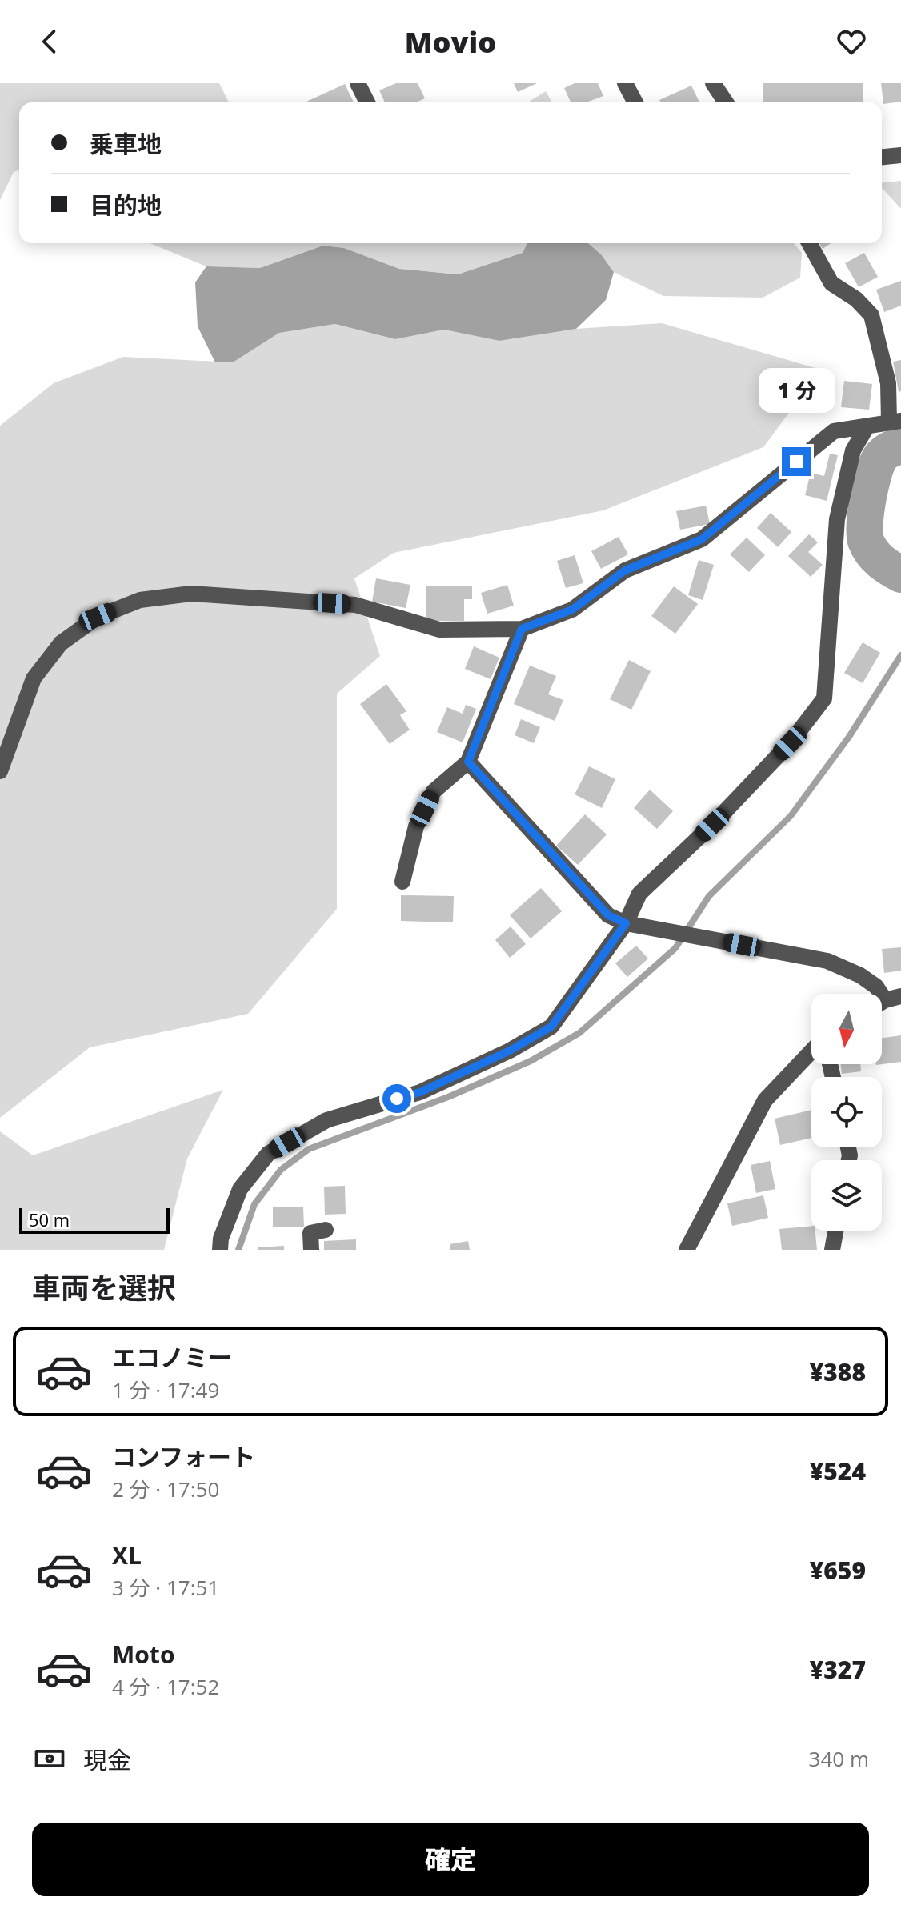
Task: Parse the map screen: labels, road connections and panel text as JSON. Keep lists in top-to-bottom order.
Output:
{
  "scale_bar": "50 m",
  "north": "bottom",
  "page": {
    "header": "Movio",
    "banner": ["乗車地", "目的地"],
    "bubble": "1 分",
    "scale": "50 m",
    "heading": "車両を選択",
    "list": [
      {
        "name": "エコノミー",
        "note": "1 分 · 17:49",
        "value": "¥388"
      },
      {
        "name": "コンフォート",
        "note": "2 分 · 17:50",
        "value": "¥524"
      },
      {
        "name": "XL",
        "note": "3 分 · 17:51",
        "value": "¥659"
      },
      {
        "name": "Moto",
        "note": "4 分 · 17:52",
        "value": "¥327"
      }
    ],
    "pay": ["現金", "340 m"],
    "buttons": "確定"
  }
}
